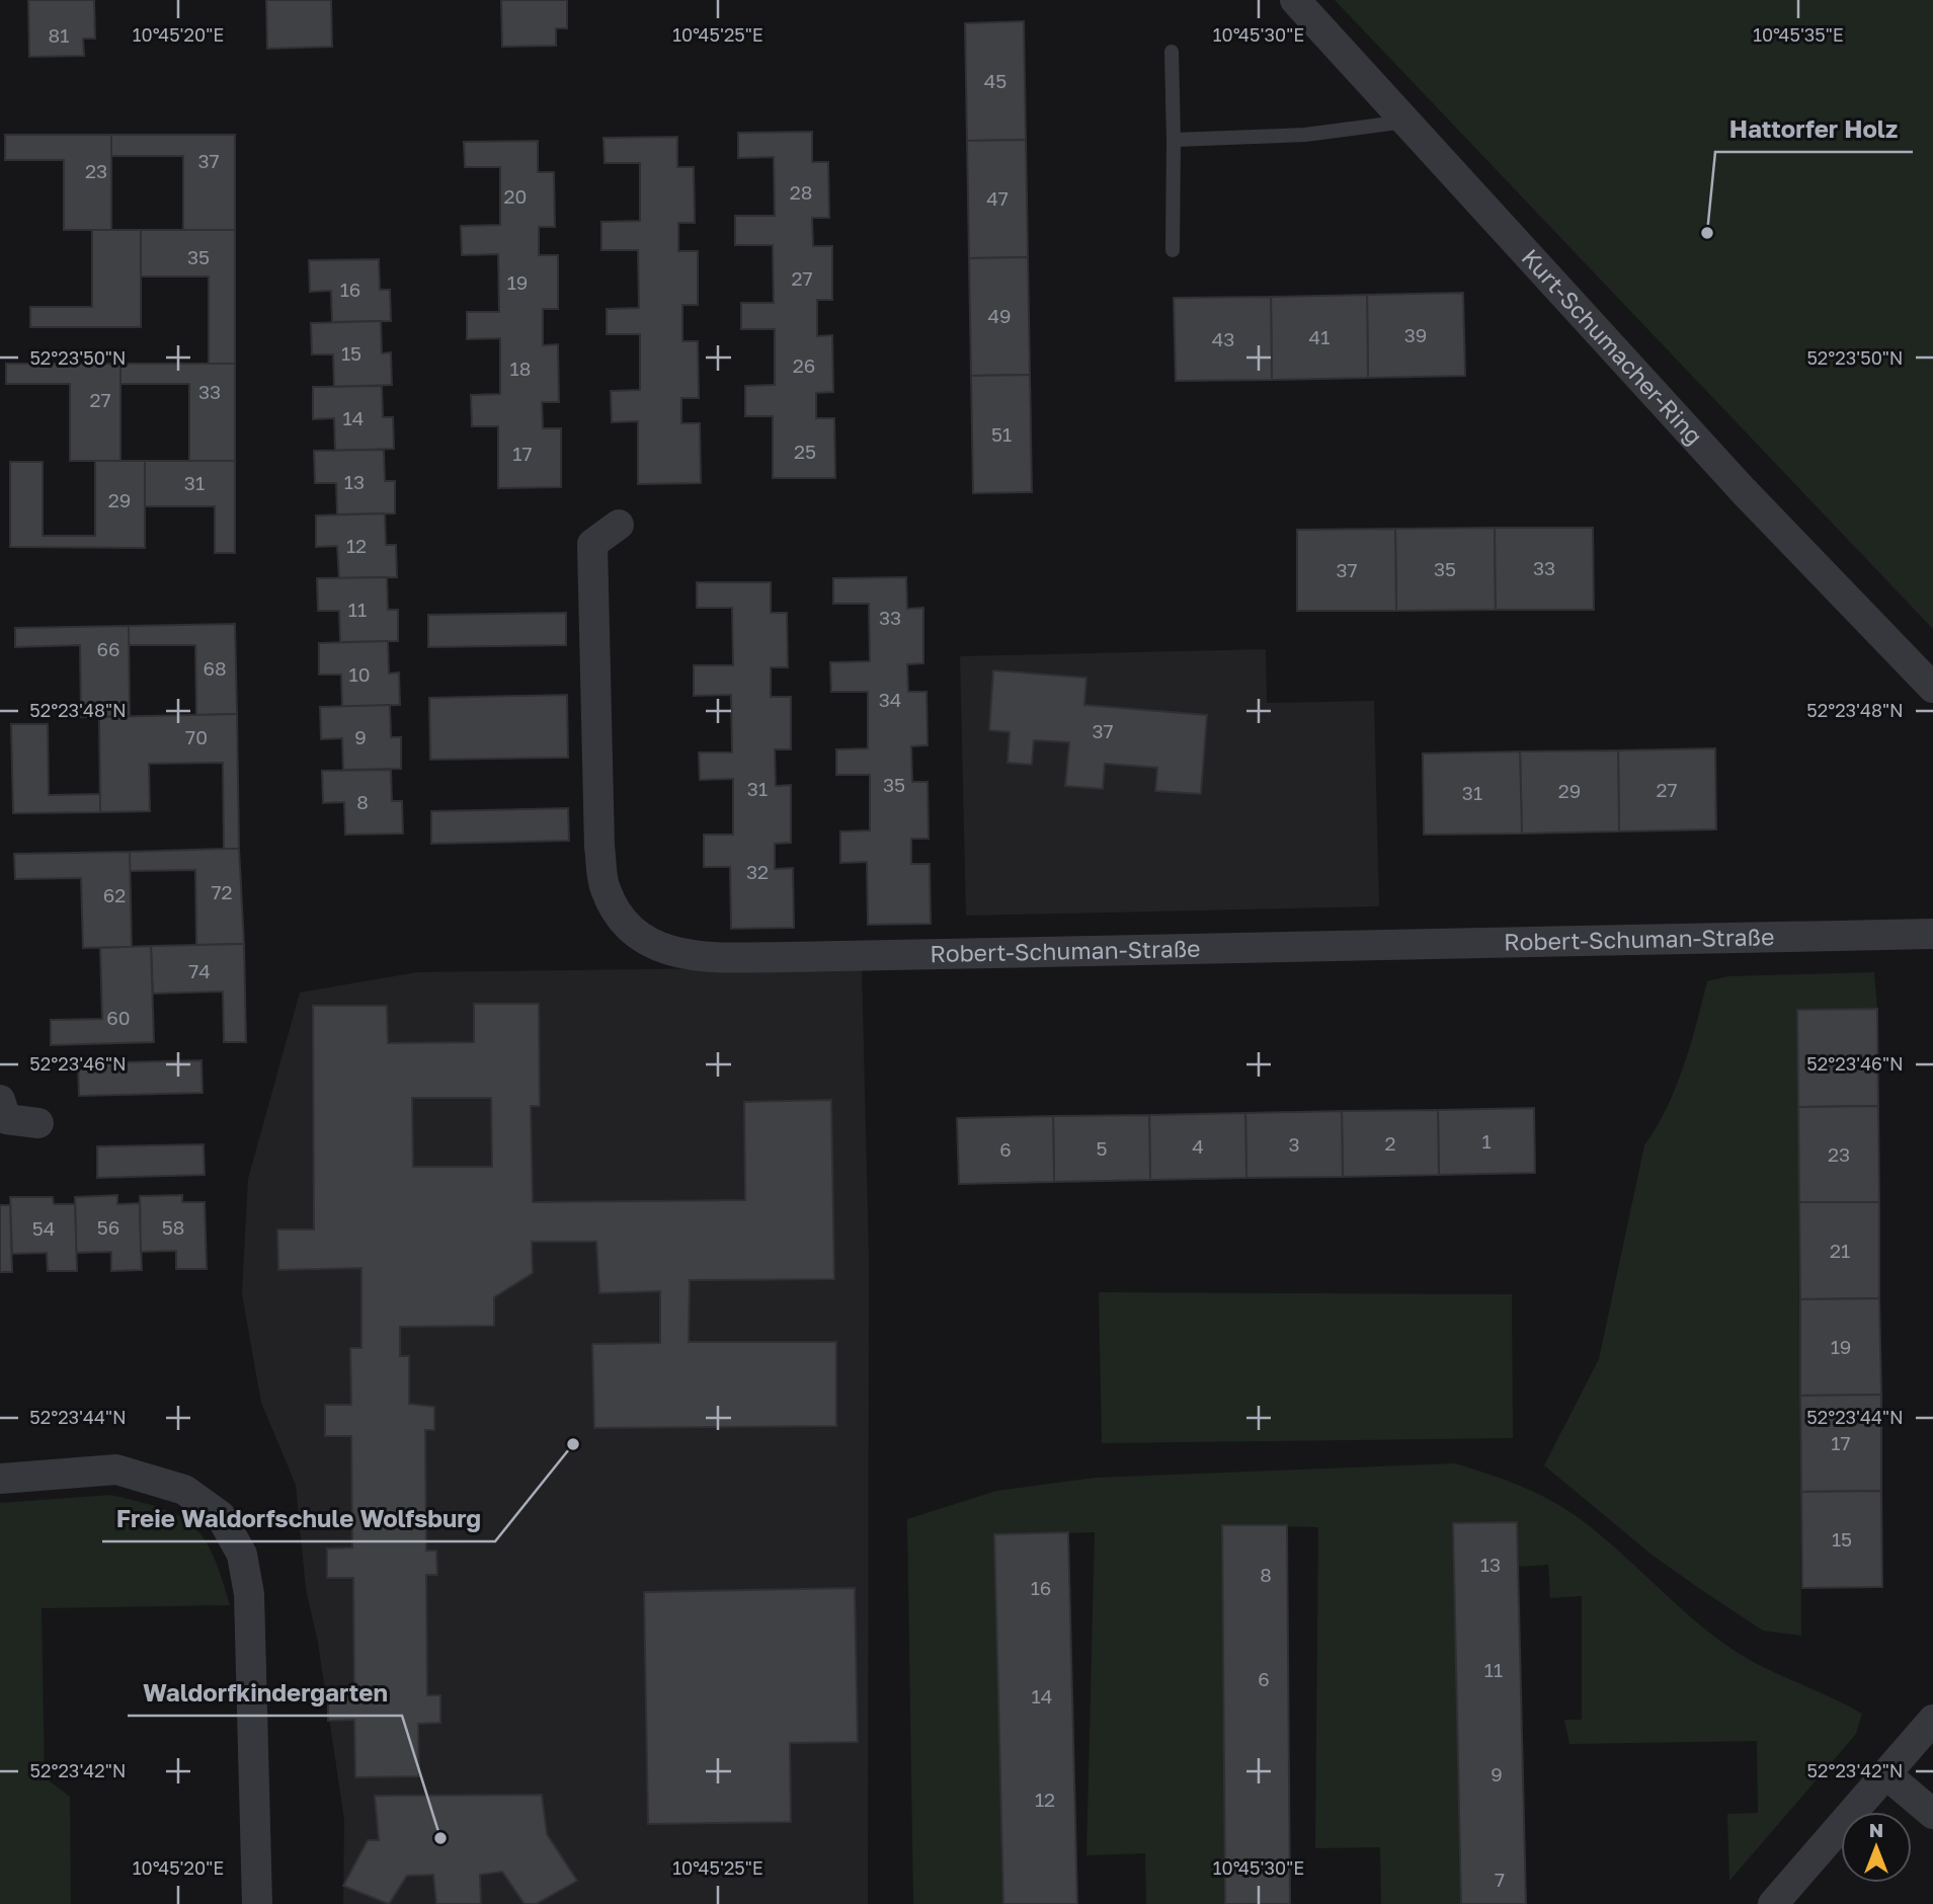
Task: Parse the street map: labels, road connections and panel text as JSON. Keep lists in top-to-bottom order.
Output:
{
  "streets": {
    "street": ["Kurt-Schumacher-Ring", "Robert-Schuman-Straße"]
  },
  "places": ["Hattorfer Holz", "Freie Waldorfschule Wolfsburg", "Waldorfkindergarten"],
  "house_numbers": [
    "81",
    "45",
    "37",
    "23",
    "28",
    "20",
    "47",
    "35",
    "27",
    "19",
    "16",
    "49",
    "39",
    "41",
    "43",
    "15",
    "26",
    "18",
    "33",
    "27",
    "14",
    "51",
    "25",
    "17",
    "13",
    "31",
    "29",
    "12",
    "33",
    "35",
    "37",
    "11",
    "33",
    "66",
    "68",
    "10",
    "34",
    "37",
    "70",
    "9",
    "35",
    "31",
    "27",
    "29",
    "31",
    "8",
    "32",
    "72",
    "62",
    "74",
    "60",
    "1",
    "2",
    "3",
    "4",
    "5",
    "6",
    "23",
    "56",
    "58",
    "54",
    "21",
    "19",
    "17",
    "15",
    "13",
    "8",
    "16",
    "11",
    "6",
    "14",
    "9",
    "12",
    "7"
  ],
  "north": "top",
  "coordinates": [
    "10°45'20\"E",
    "10°45'25\"E",
    "10°45'30\"E",
    "10°45'35\"E",
    "52°23'50\"N",
    "52°23'48\"N",
    "52°23'46\"N",
    "52°23'44\"N",
    "52°23'42\"N"
  ]
}
